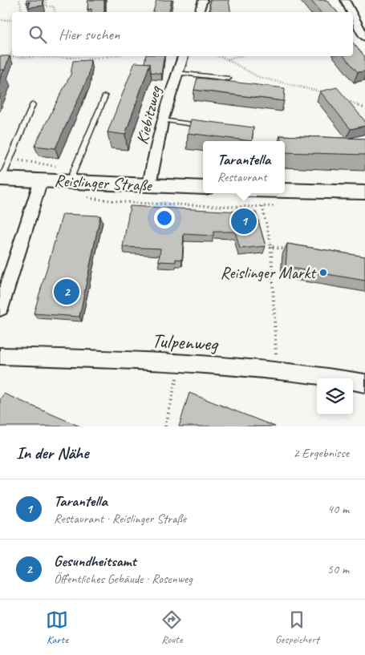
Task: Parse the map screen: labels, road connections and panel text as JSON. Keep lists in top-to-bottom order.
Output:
{
  "streets": {
    "street": ["Kiebitzweg", "Reislinger Straße", "Tulpenweg"]
  },
  "crossings": [
    ["Kiebitzweg", "Reislinger Straße"]
  ],
  "places": ["Reislinger Markt"],
  "page": {
    "search": "Hier suchen",
    "popup": ["Tarantella", "Restaurant"],
    "pins": ["1", "2"],
    "heading": ["In der Nähe", "2 Ergebnisse"],
    "list": [
      {
        "mark": "1",
        "name": "Tarantella",
        "note": "Restaurant · Reislinger Straße",
        "value": "40 m"
      },
      {
        "mark": "2",
        "name": "Gesundheitsamt",
        "note": "Öffentliches Gebäude · Rosenweg",
        "value": "50 m"
      }
    ],
    "nav": ["Karte", "Route", "Gespeichert"]
  }
}
